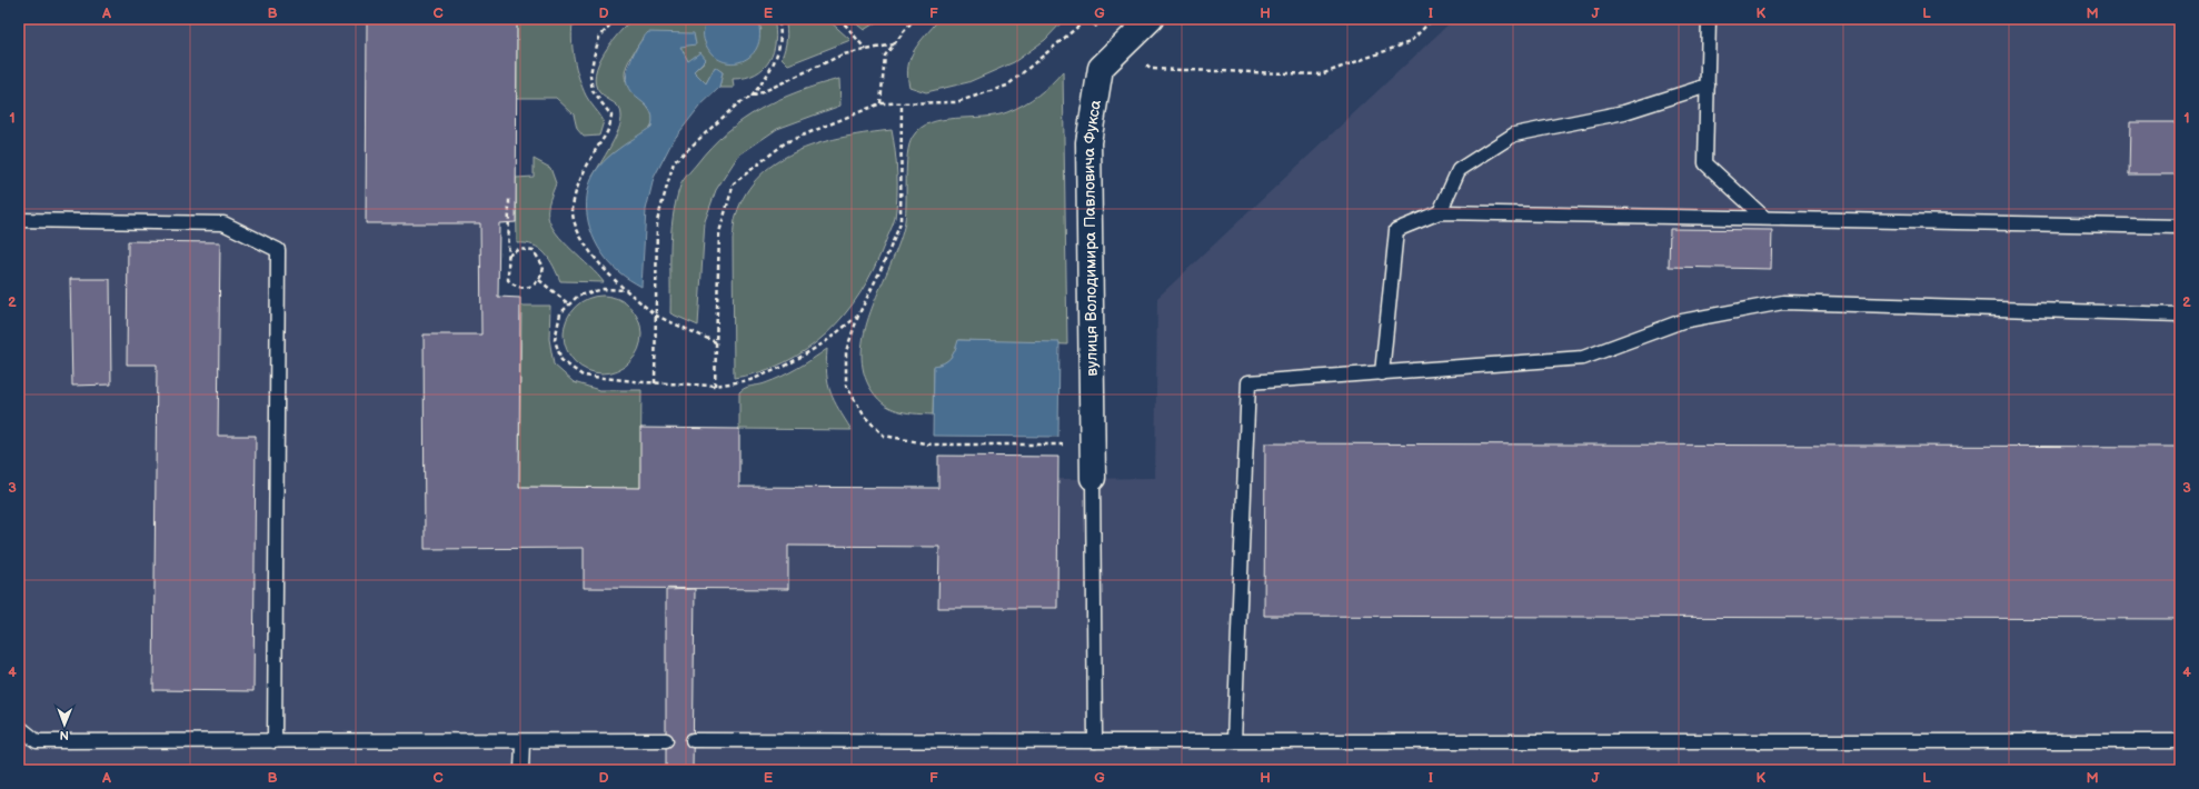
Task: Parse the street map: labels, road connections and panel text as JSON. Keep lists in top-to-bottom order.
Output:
{
  "streets": {
    "street": ["вулиця Володимира Павловича Фукса"]
  },
  "north": "bottom",
  "grid": {
    "columns": [
      "A",
      "B",
      "C",
      "D",
      "E",
      "F",
      "G",
      "H",
      "I",
      "J",
      "K",
      "L",
      "M"
    ],
    "rows": [
      "1",
      "2",
      "3",
      "4"
    ]
  }
}
